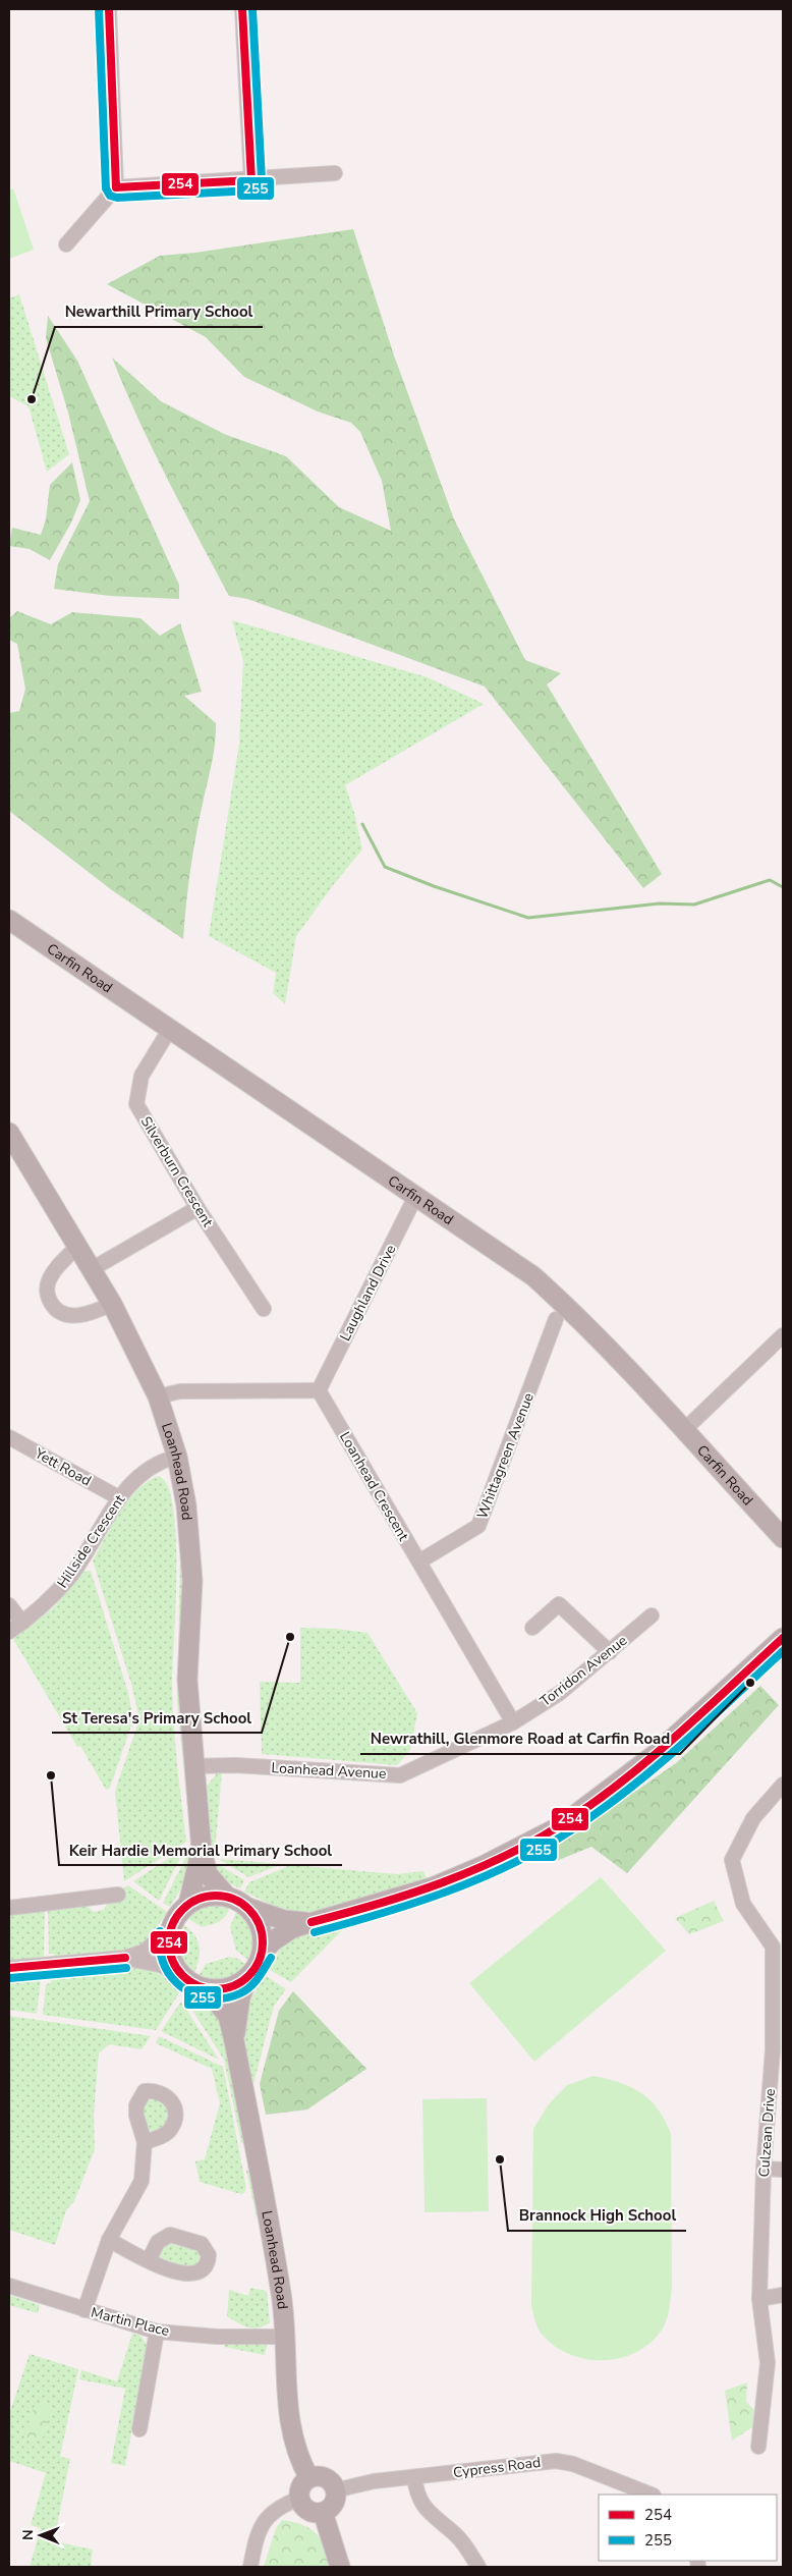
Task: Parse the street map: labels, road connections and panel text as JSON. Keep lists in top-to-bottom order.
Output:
{
  "streets": {
    "street": [
      "Carfin Road",
      "Silverburn Crescent",
      "Laughland Drive",
      "Whittagreen Avenue",
      "Yett Road",
      "Loanhead Road",
      "Loanhead Crescent",
      "Hillside Crescent",
      "Torridon Avenue",
      "Loanhead Avenue",
      "Culzean Drive",
      "Martin Place",
      "Cypress Road"
    ]
  },
  "crossings": [
    ["Carfin Road", "Silverburn Crescent"],
    ["Carfin Road", "Laughland Drive"],
    ["Laughland Drive", "Loanhead Crescent"],
    ["Whittagreen Avenue", "Loanhead Crescent"],
    ["Yett Road", "Hillside Crescent"],
    ["Loanhead Road", "Hillside Crescent"],
    ["Loanhead Road", "Loanhead Avenue"],
    ["Loanhead Road", "Martin Place"],
    ["Loanhead Road", "Cypress Road"],
    ["Loanhead Crescent", "Torridon Avenue"],
    ["Loanhead Crescent", "Loanhead Avenue"],
    ["Torridon Avenue", "Loanhead Avenue"]
  ],
  "places": [
    "Newarthill Primary School",
    "St Teresa's Primary School",
    "Newrathill, Glenmore Road at Carfin Road",
    "Keir Hardie Memorial Primary School",
    "Brannock High School"
  ],
  "lines": ["transit line 254", "transit line 255"],
  "legend": ["254", "255"],
  "north": "left"
}
